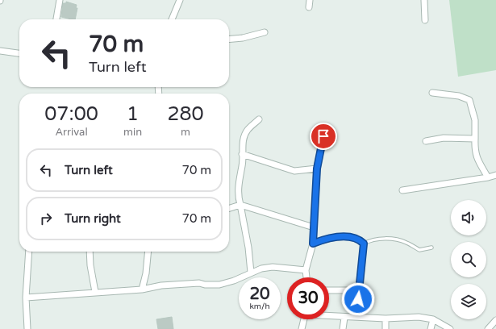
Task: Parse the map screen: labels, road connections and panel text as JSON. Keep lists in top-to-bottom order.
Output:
{
  "page": {
    "turn": ["70 m", "Turn left"],
    "eta": [
      "07:00",
      "Arrival",
      "1",
      "min",
      "280",
      "m"
    ],
    "list": [
      {
        "name": "Turn left",
        "value": "70 m"
      },
      {
        "name": "Turn right",
        "value": "70 m"
      }
    ],
    "speed": "20 km/h",
    "limit": "30"
  }
}
